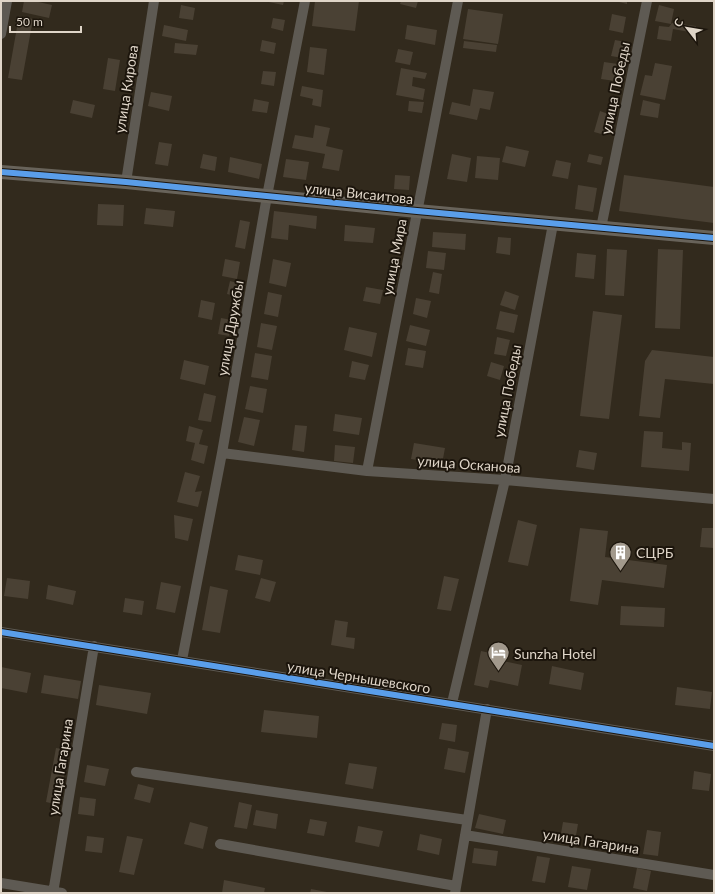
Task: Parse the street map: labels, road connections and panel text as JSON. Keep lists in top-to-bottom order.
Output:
{
  "streets": {
    "street": [
      "улица Победы",
      "улица Кирова",
      "улица Висаитова",
      "улица Мира",
      "улица Дружбы",
      "улица Осканова",
      "улица Чернышевского",
      "улица Гагарина"
    ]
  },
  "crossings": [
    ["улица Победы", "улица Висаитова"],
    ["улица Победы", "улица Осканова"],
    ["улица Победы", "улица Чернышевского"],
    ["улица Кирова", "улица Висаитова"],
    ["улица Висаитова", "улица Мира"],
    ["улица Висаитова", "улица Дружбы"],
    ["улица Мира", "улица Осканова"],
    ["улица Дружбы", "улица Осканова"],
    ["улица Дружбы", "улица Чернышевского"],
    ["улица Чернышевского", "улица Гагарина"]
  ],
  "places": {
    "building": ["СЦРБ"],
    "hotel": ["Sunzha Hotel"]
  },
  "scale_bar": "50 m",
  "north": "top left"
}
